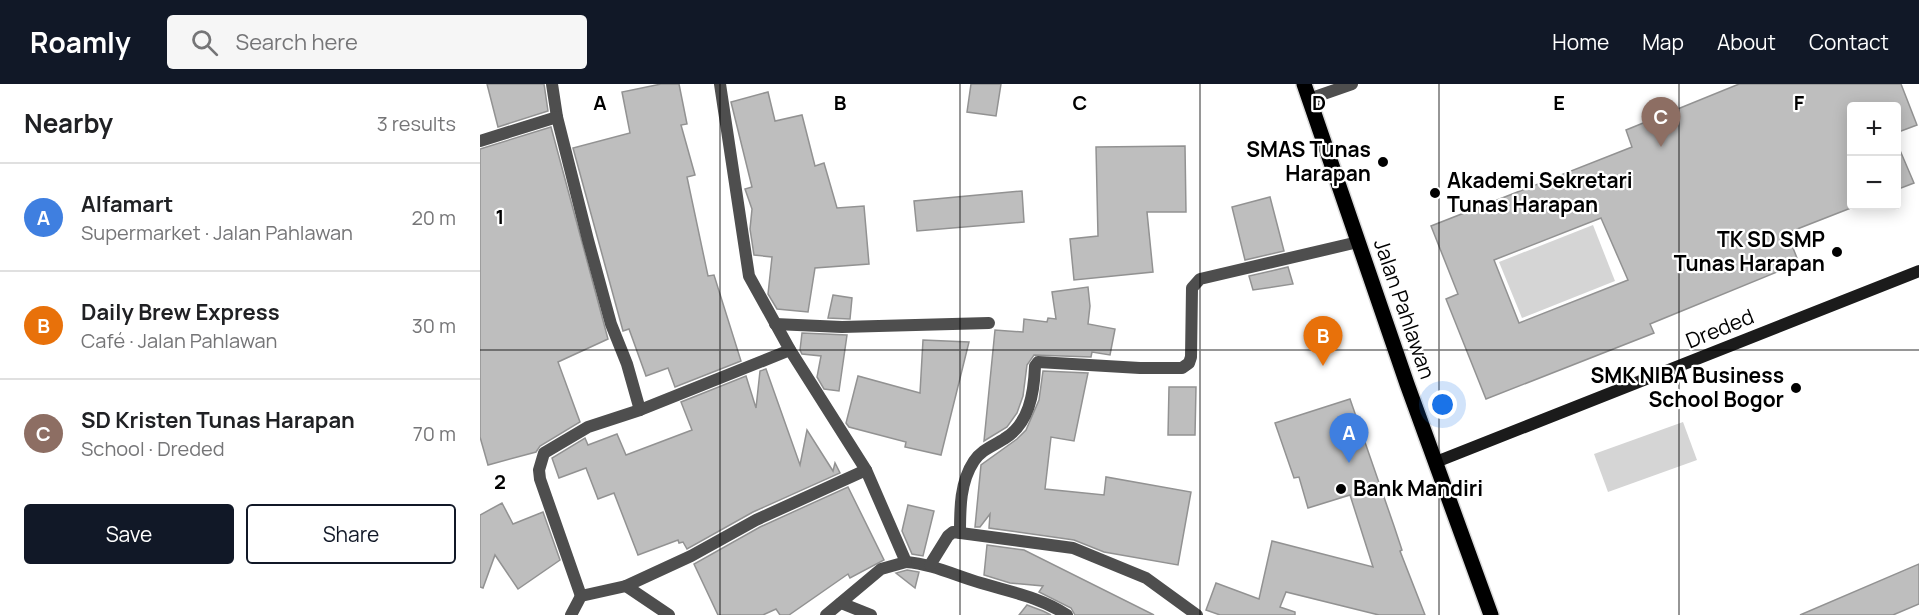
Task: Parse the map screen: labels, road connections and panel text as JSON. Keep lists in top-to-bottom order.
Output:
{
  "streets": {
    "main road": ["Jalan Pahlawan"],
    "street": ["Dreded"]
  },
  "crossings": [
    ["Jalan Pahlawan", "Dreded"]
  ],
  "places": [
    "SMAS Tunas Harapan",
    "Akademi Sekretari Tunas Harapan",
    "TK SD SMP Tunas Harapan",
    "SMK NIBA Business School Bogor",
    "Bank Mandiri"
  ],
  "page": {
    "header": "Roamly",
    "search": "Search here",
    "nav": [
      "Home",
      "Map",
      "About",
      "Contact"
    ],
    "heading": ["Nearby", "3 results"],
    "pins": ["C", "B", "A"],
    "map_buttons": ["+", "−"],
    "list": [
      {
        "mark": "A",
        "name": "Alfamart",
        "note": "Supermarket · Jalan Pahlawan",
        "value": "20 m"
      },
      {
        "mark": "B",
        "name": "Daily Brew Express",
        "note": "Café · Jalan Pahlawan",
        "value": "30 m"
      },
      {
        "mark": "C",
        "name": "SD Kristen Tunas Harapan",
        "note": "School · Dreded",
        "value": "70 m"
      }
    ],
    "buttons": ["Save", "Share"]
  },
  "grid": {
    "columns": [
      "A",
      "B",
      "C",
      "D",
      "E",
      "F"
    ],
    "rows": ["1", "2"]
  }
}
